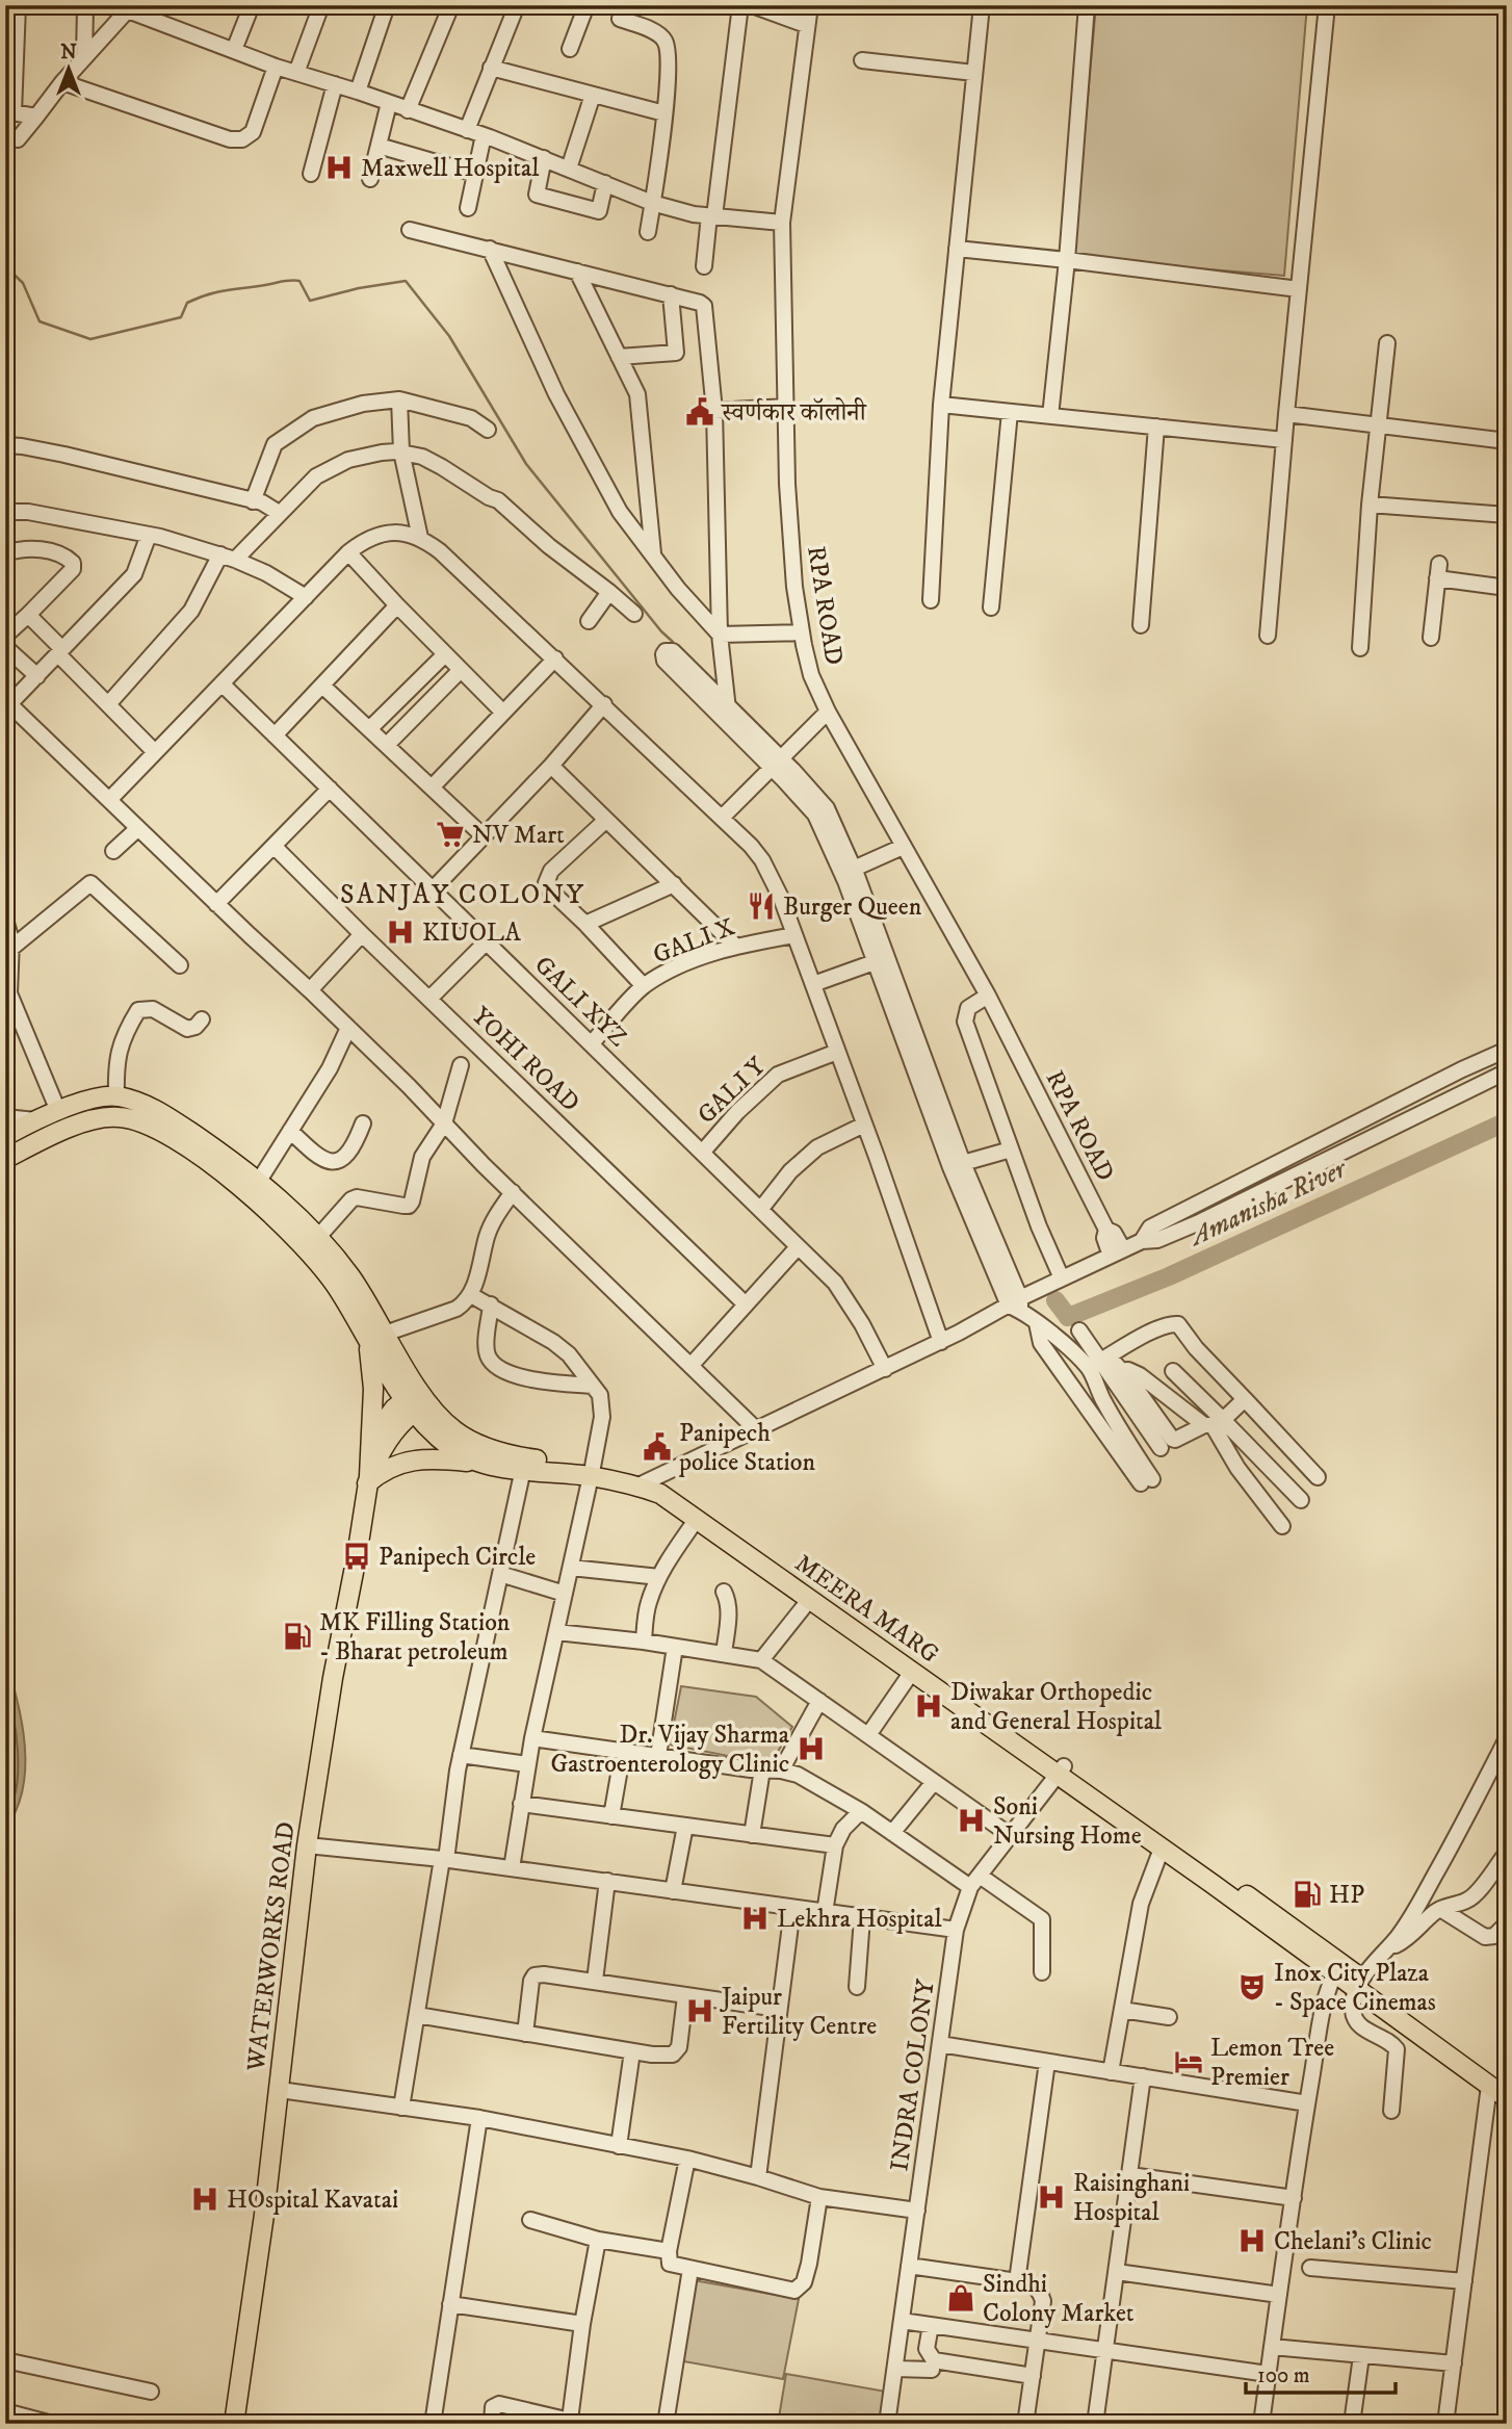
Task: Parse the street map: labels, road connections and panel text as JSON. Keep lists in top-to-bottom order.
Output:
{
  "streets": {
    "main road": ["MEERA MARG", "WATERWORKS ROAD"],
    "street": [
      "RPA ROAD",
      "GALI X",
      "GALI XYZ",
      "YOHI ROAD",
      "GALI Y",
      "INDRA COLONY"
    ]
  },
  "crossings": [
    ["GALI X", "GALI XYZ"],
    ["GALI XYZ", "GALI Y"],
    ["MEERA MARG", "INDRA COLONY"]
  ],
  "districts": ["SANJAY COLONY"],
  "water": ["Amanisha River"],
  "places": {
    "hospital": [
      "Maxwell Hospital",
      "KIUOLA",
      "Diwakar Orthopedic and General Hospital",
      "Dr. Vijay Sharma Gastroenterology Clinic",
      "Soni Nursing Home",
      "Lekhra Hospital",
      "Jaipur Fertility Centre",
      "Raisinghani Hospital",
      "HOspital Kavatai",
      "Chelani's Clinic"
    ],
    "public building": ["स्वर्णकार कॉलोनी", "Panipech police Station"],
    "supermarket": ["NV Mart"],
    "restaurant": ["Burger Queen"],
    "bus stop": ["Panipech Circle"],
    "fuel station": ["MK Filling Station - Bharat petroleum", "HP"],
    "theatre": ["Inox City Plaza - Space Cinemas"],
    "hotel": ["Lemon Tree Premier"],
    "shop": ["Sindhi Colony Market"]
  },
  "scale_bar": "100 m",
  "north": "top"
}
